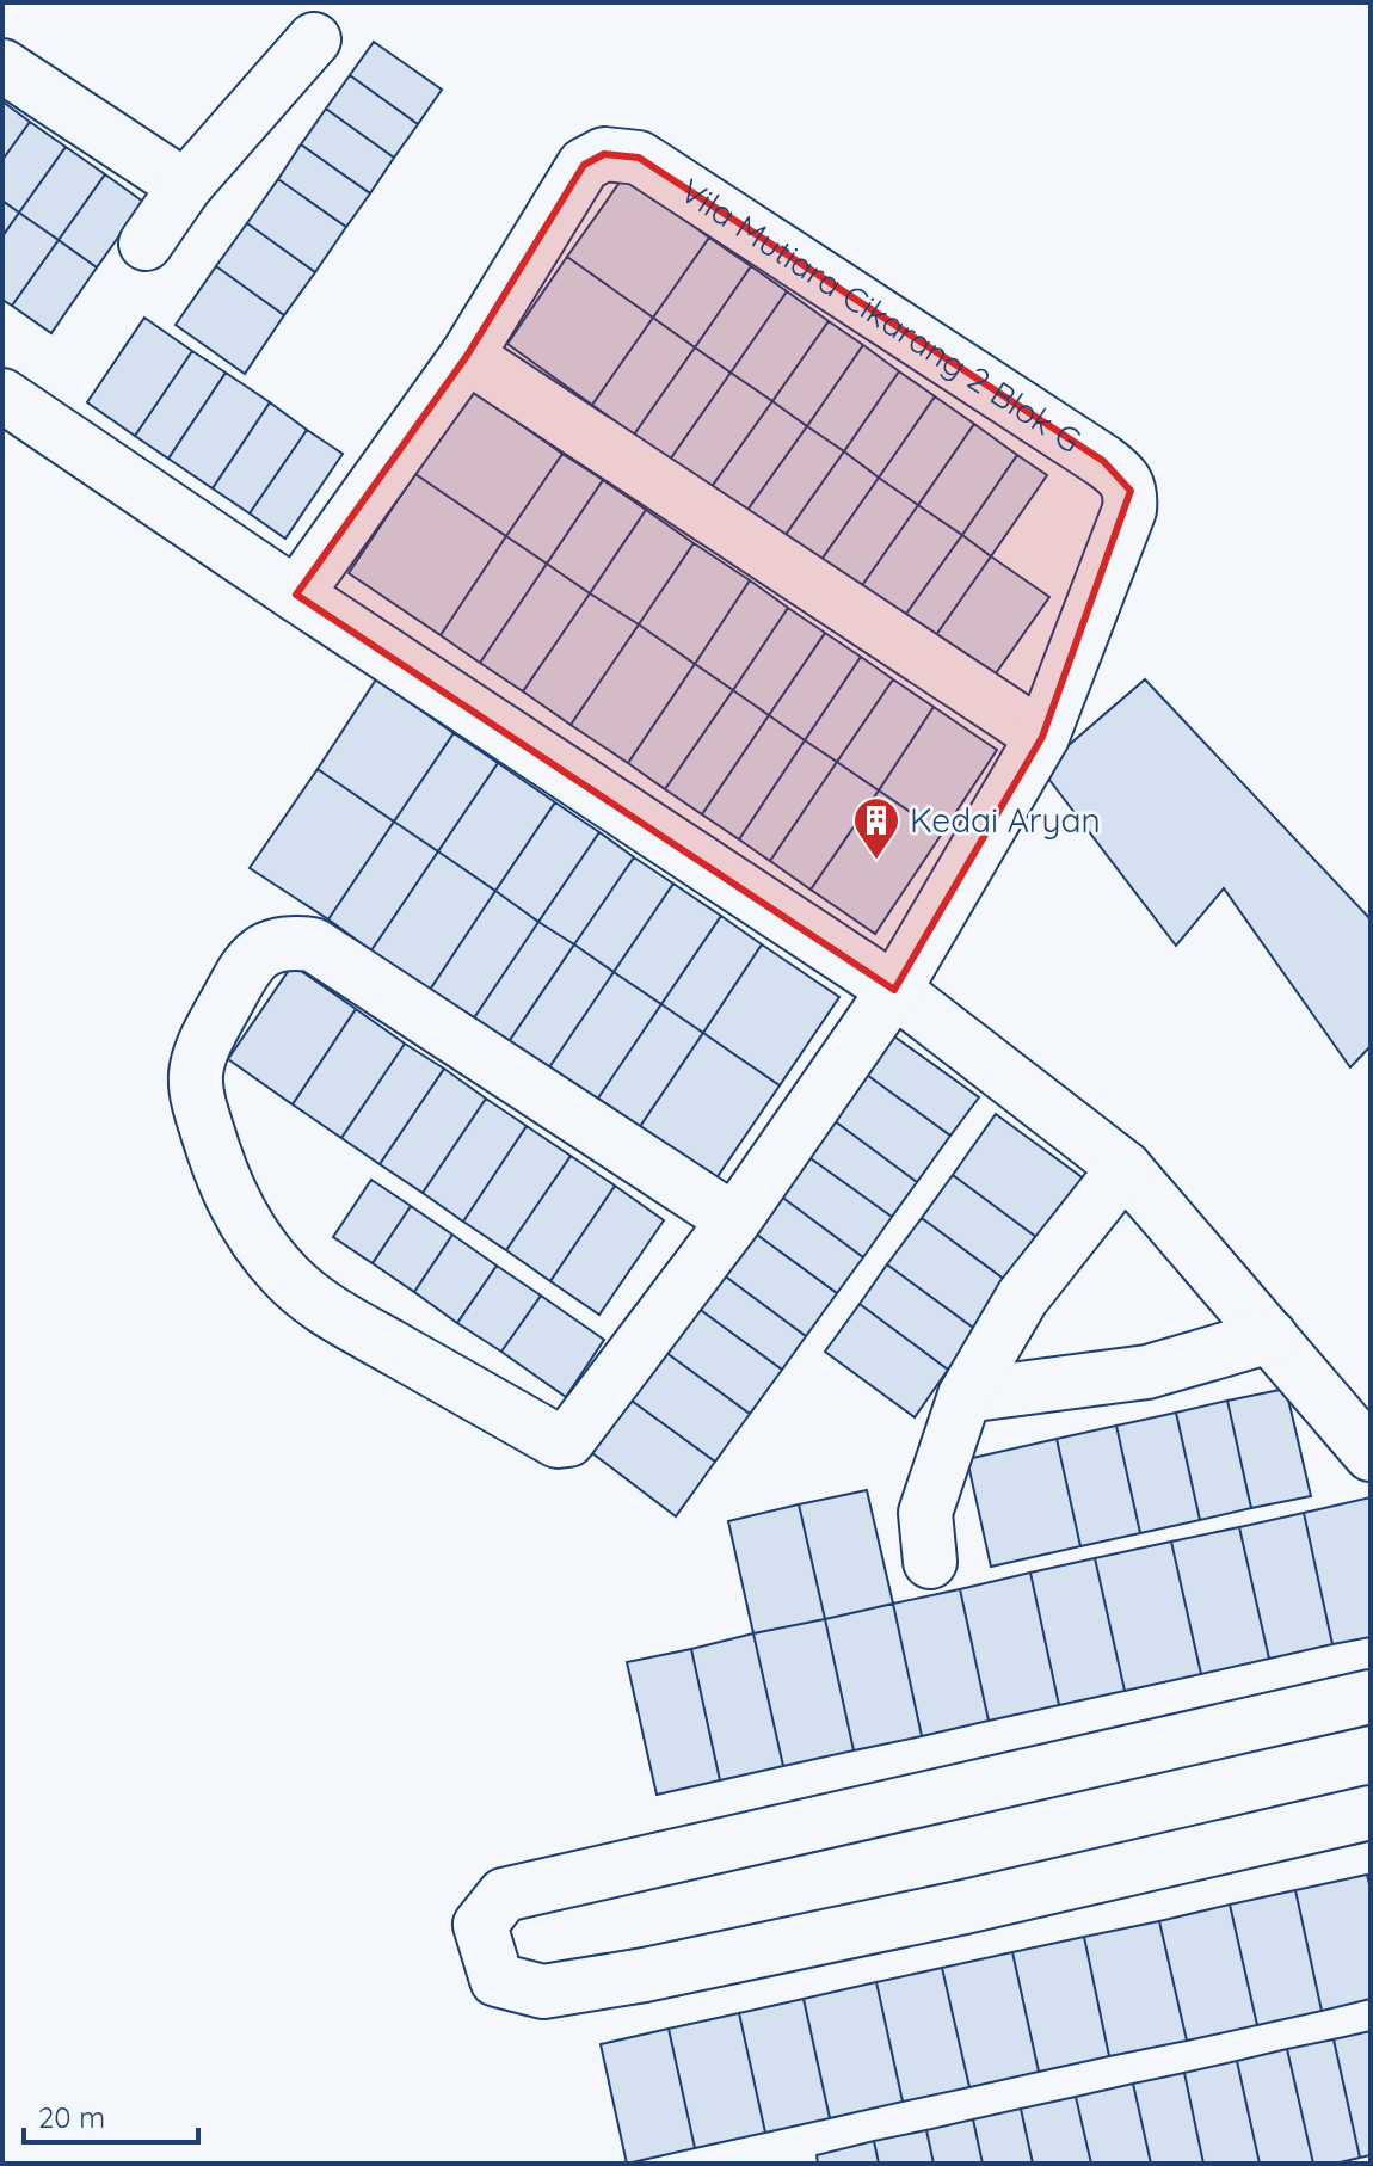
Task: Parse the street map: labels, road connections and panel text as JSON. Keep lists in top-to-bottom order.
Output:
{
  "streets": {
    "street": ["Vila Mutiara Cikarang 2 Blok G"]
  },
  "places": {
    "building": ["Kedai Aryan"]
  },
  "scale_bar": "20 m"
}
